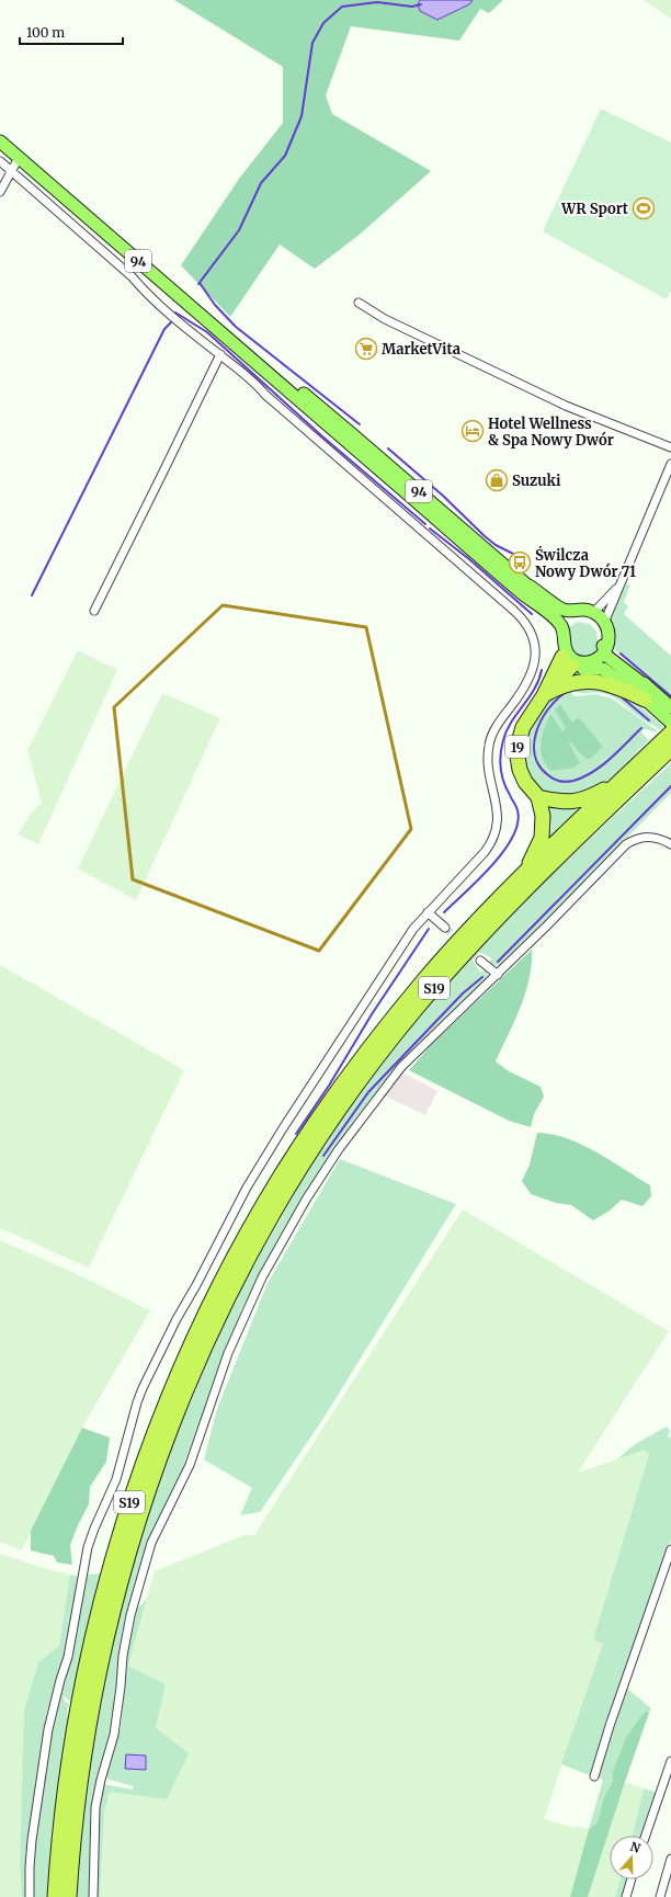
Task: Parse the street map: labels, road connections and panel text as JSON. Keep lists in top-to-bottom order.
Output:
{
  "streets": {
    "highway": ["19", "S19"],
    "main road": ["94"]
  },
  "places": {
    "sports": ["WR Sport"],
    "supermarket": ["MarketVita"],
    "hotel": ["Hotel Wellness & Spa Nowy Dwór"],
    "shop": ["Suzuki"],
    "bus stop": ["Świlcza Nowy Dwór 71"]
  },
  "scale_bar": "100 m",
  "north": "top"
}
